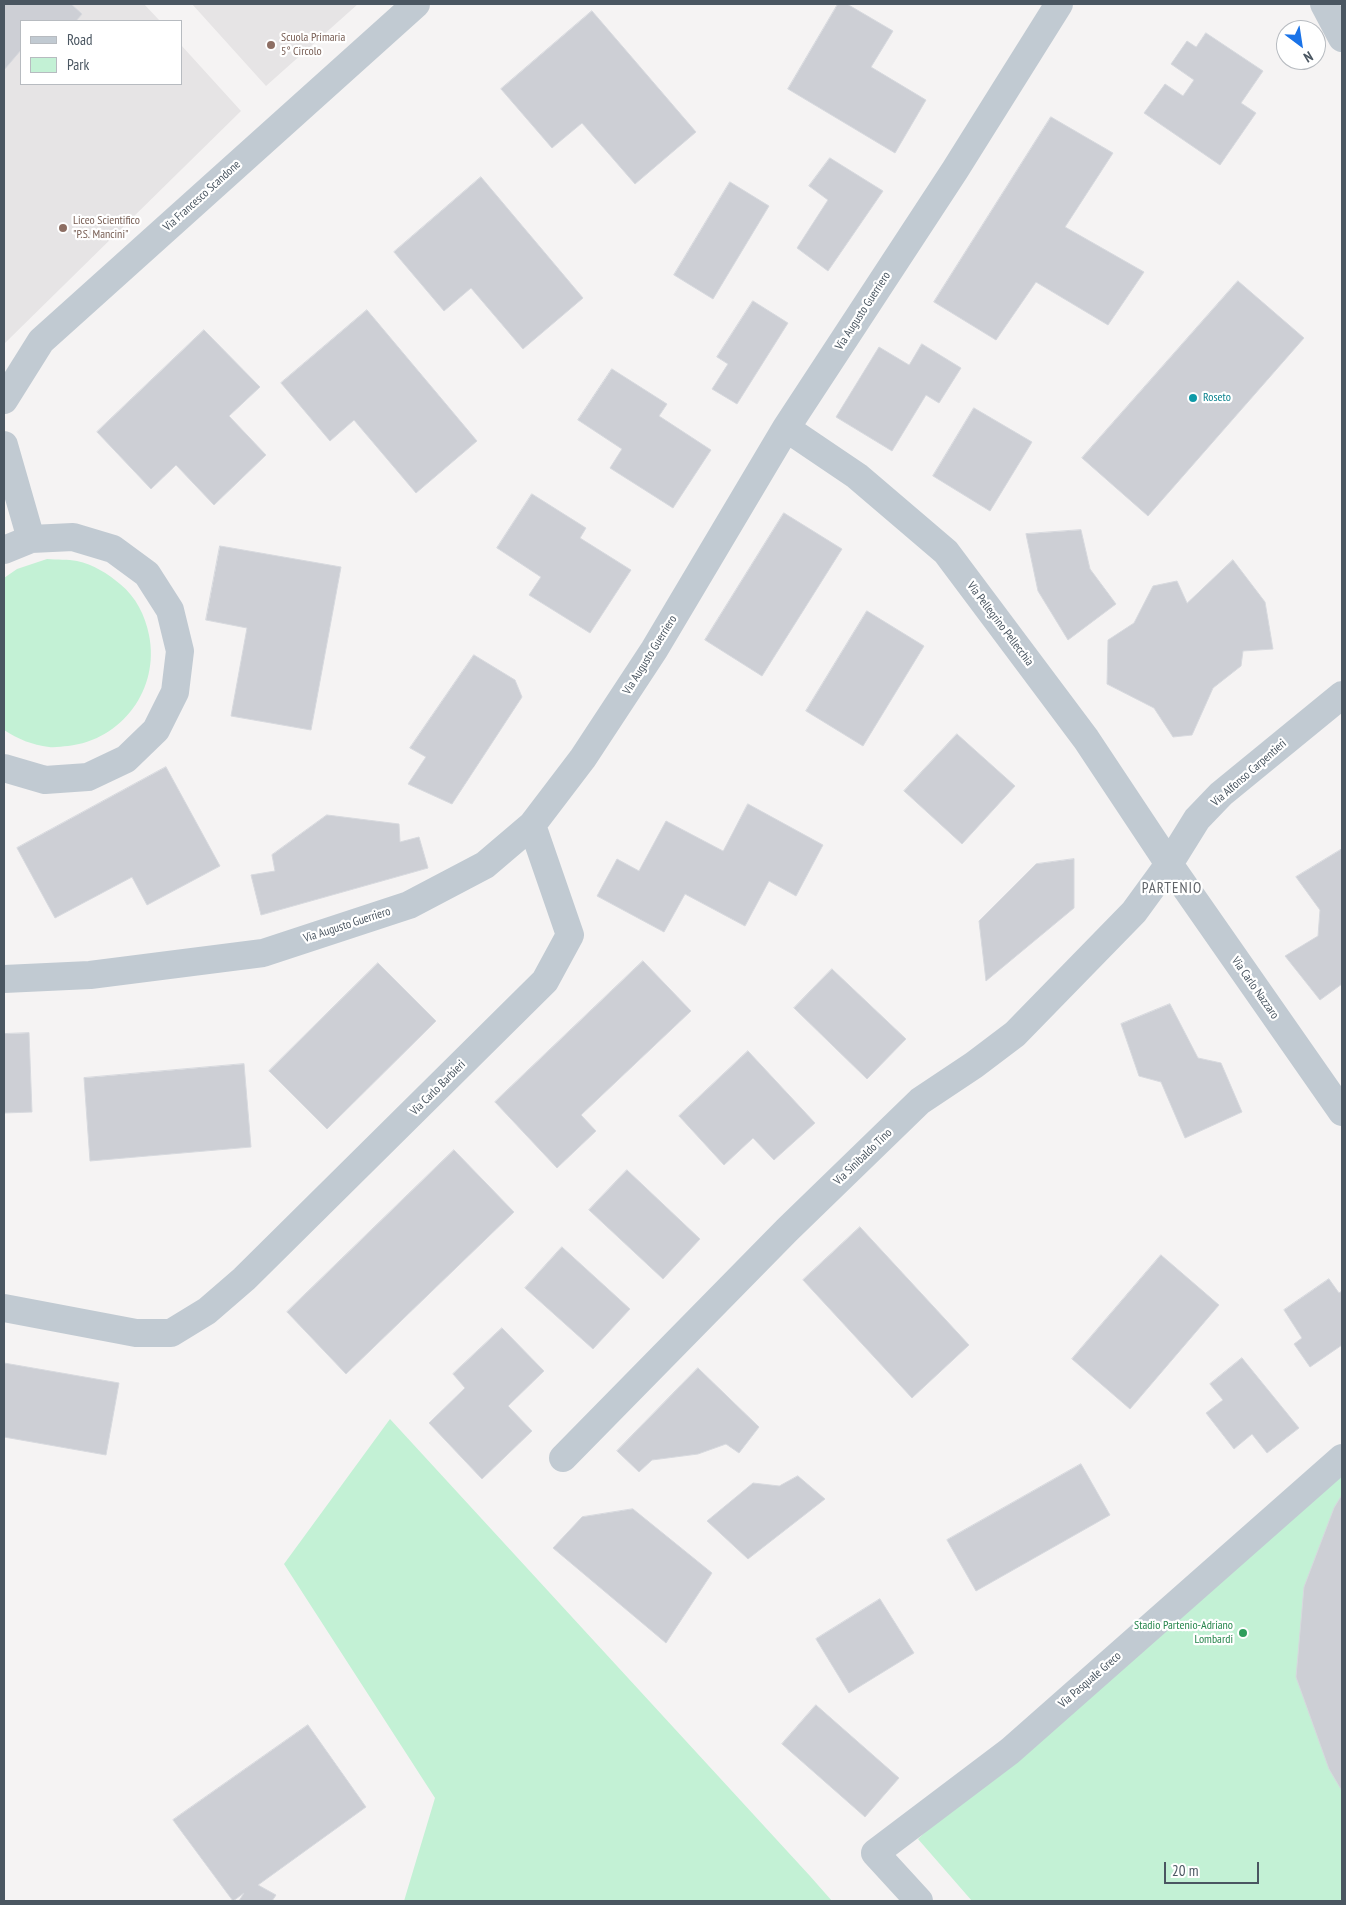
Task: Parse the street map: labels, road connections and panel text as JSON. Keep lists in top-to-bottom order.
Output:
{
  "streets": {
    "street": [
      "Via Francesco Scandone",
      "Via Augusto Guerriero",
      "Via Pellegrino Pellecchia",
      "Via Alfonso Carpentieri",
      "Via Carlo Nazzaro",
      "Via Carlo Barbieri",
      "Via Sinibaldo Tino",
      "Via Pasquale Greco"
    ]
  },
  "crossings": [
    ["Via Augusto Guerriero", "Via Pellegrino Pellecchia"],
    ["Via Augusto Guerriero", "Via Carlo Barbieri"],
    ["Via Pellegrino Pellecchia", "Via Alfonso Carpentieri"],
    ["Via Pellegrino Pellecchia", "Via Carlo Nazzaro"],
    ["Via Pellegrino Pellecchia", "Via Sinibaldo Tino"],
    ["Via Alfonso Carpentieri", "Via Carlo Nazzaro"],
    ["Via Alfonso Carpentieri", "Via Sinibaldo Tino"],
    ["Via Carlo Nazzaro", "Via Sinibaldo Tino"]
  ],
  "districts": ["PARTENIO"],
  "places": [
    "Scuola Primaria 5° Circolo",
    "Liceo Scientifico \"P.S. Mancini\"",
    "Roseto",
    "Stadio Partenio-Adriano Lombardi"
  ],
  "legend": ["Road", "Park"],
  "scale_bar": "20 m",
  "north": "bottom right"
}
